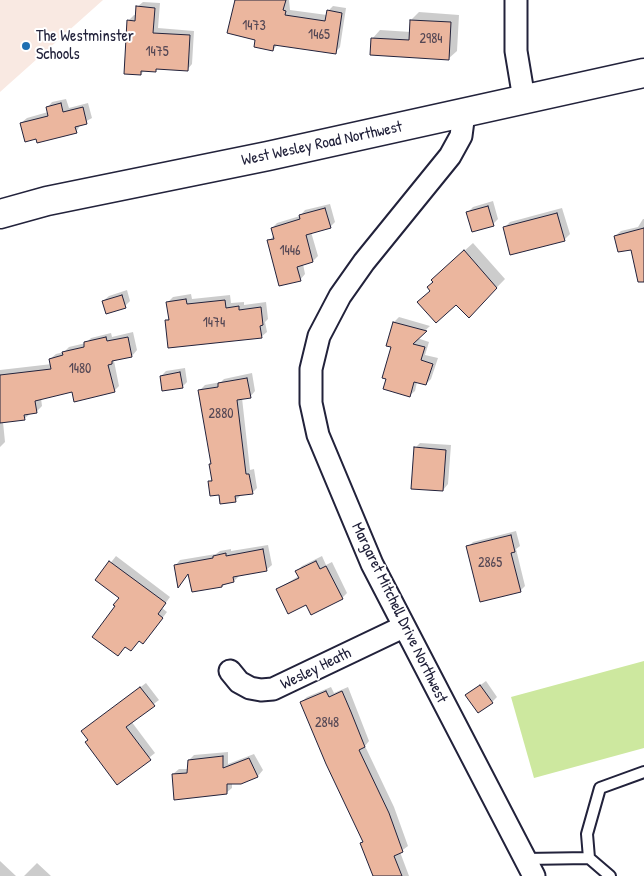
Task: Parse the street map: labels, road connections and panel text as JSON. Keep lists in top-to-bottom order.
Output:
{
  "streets": {
    "street": ["West Wesley Road Northwest", "Margaret Mitchell Drive Northwest", "Wesley Heath"]
  },
  "crossings": [
    ["West Wesley Road Northwest", "Margaret Mitchell Drive Northwest"],
    ["Margaret Mitchell Drive Northwest", "Wesley Heath"]
  ],
  "places": ["The Westminster Schools"],
  "house_numbers": [
    "1473",
    "1465",
    "2984",
    "1475",
    "1446",
    "1474",
    "1480",
    "2880",
    "2865",
    "2848"
  ]
}
